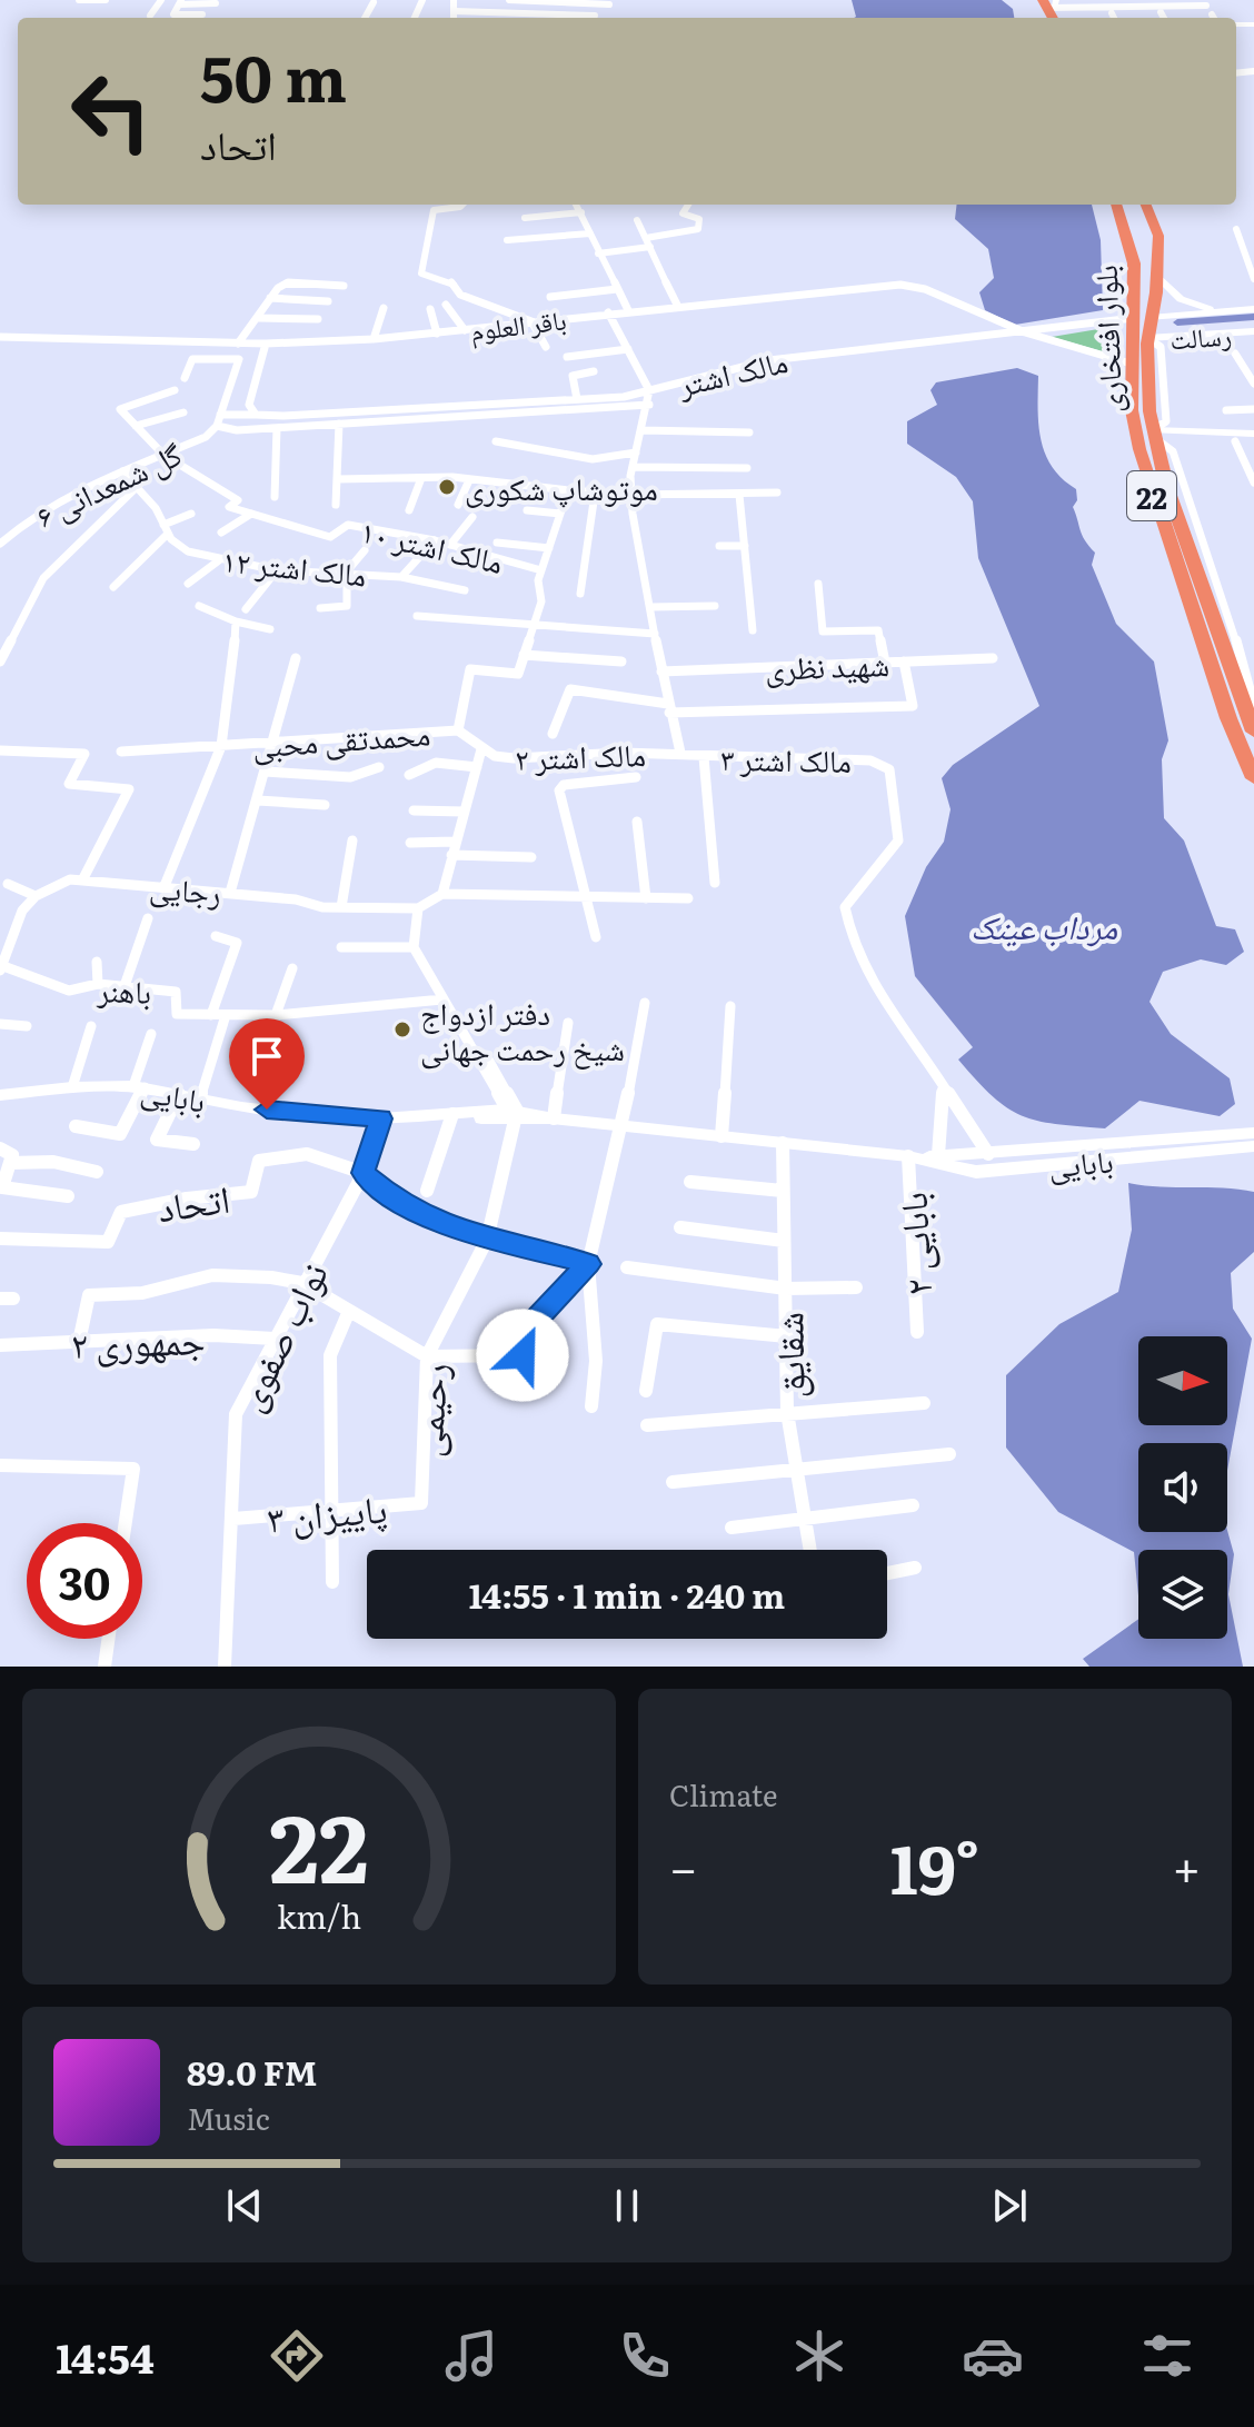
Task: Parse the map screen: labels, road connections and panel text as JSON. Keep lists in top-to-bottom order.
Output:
{
  "streets": {
    "highway": ["بلوار افتخاری", "22"],
    "main road": ["رسالت", "بابایی"],
    "street": [
      "باقر العلوم",
      "مالک اشتر",
      "گل شمعدانی ۶",
      "مالک اشتر ۱۰",
      "مالک اشتر ۱۲",
      "شهید نظری",
      "محمدتقی محبی",
      "مالک اشتر ۲",
      "مالک اشتر ۳",
      "رجایی",
      "باهنر",
      "اتحاد",
      "بابایی ۲",
      "نواب صفوی",
      "جمهوری ۲",
      "شقایق",
      "رحیمی",
      "پاییزان ۳"
    ]
  },
  "crossings": [
    ["باقر العلوم", "بلوار افتخاری"],
    ["باقر العلوم", "مالک اشتر"],
    ["رسالت", "بلوار افتخاری"],
    ["مالک اشتر", "شهید نظری"],
    ["مالک اشتر", "مالک اشتر ۲"],
    ["مالک اشتر", "مالک اشتر ۳"],
    ["گل شمعدانی ۶", "مالک اشتر ۱۰"],
    ["گل شمعدانی ۶", "مالک اشتر ۱۲"],
    ["مالک اشتر ۱۰", "مالک اشتر ۱۲"],
    ["محمدتقی محبی", "مالک اشتر ۲"],
    ["مالک اشتر ۲", "مالک اشتر ۳"],
    ["بابایی", "بابایی ۲"],
    ["بابایی", "نواب صفوی"],
    ["بابایی", "شقایق"],
    ["بابایی", "رحیمی"],
    ["اتحاد", "نواب صفوی"],
    ["اتحاد", "رحیمی"],
    ["نواب صفوی", "جمهوری ۲"],
    ["نواب صفوی", "پاییزان ۳"],
    ["رحیمی", "پاییزان ۳"]
  ],
  "water": ["مرداب عینک"],
  "places": ["موتوشاپ شکوری", "دفتر ازدواج شیخ رحمت جهانی"],
  "north": "right",
  "page": {
    "turn": ["50 m", "اتحاد"],
    "limit": "30",
    "trip": "14:55 · 1 min · 240 m",
    "tile": "Climate",
    "heat": ["−", "19°", "+"],
    "song": ["89.0 FM", "Music"],
    "tabs": "14:54",
    "gauge": ["22", "km/h"]
  }
}
